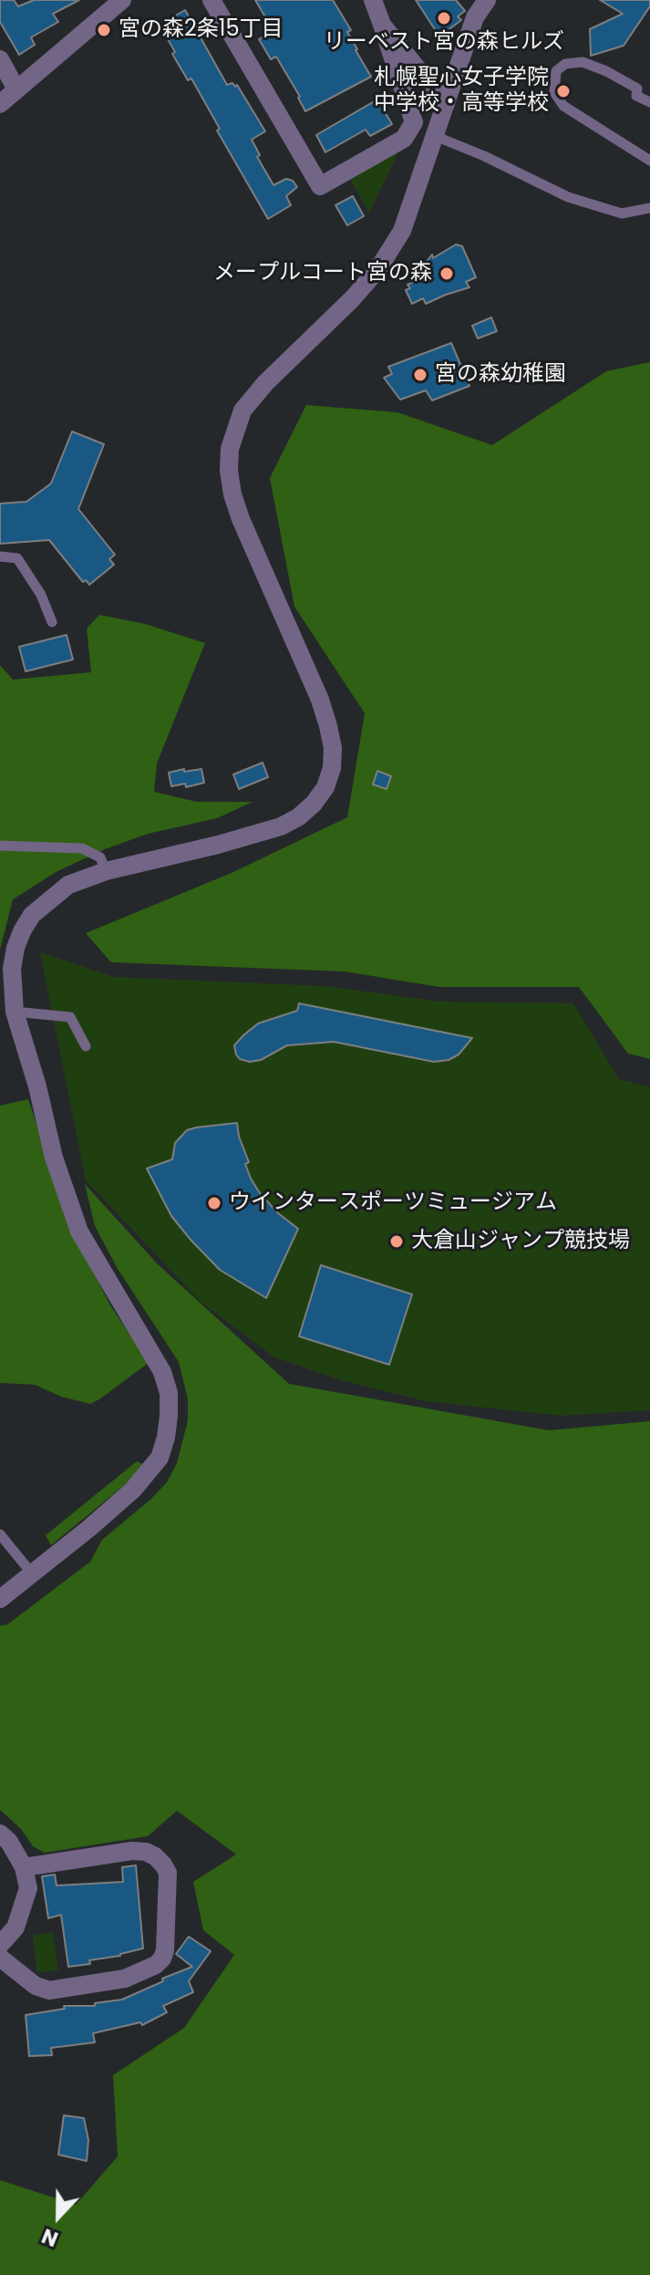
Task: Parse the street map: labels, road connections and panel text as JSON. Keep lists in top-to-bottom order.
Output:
{
  "places": [
    "リーベスト宮の森ヒルズ",
    "宮の森2条15丁目",
    "札幌聖心女子学院 中学校・高等学校",
    "メープルコート宮の森",
    "宮の森幼稚園",
    "ウインタースポーツミュージアム",
    "大倉山ジャンプ競技場"
  ],
  "north": "bottom"
}
